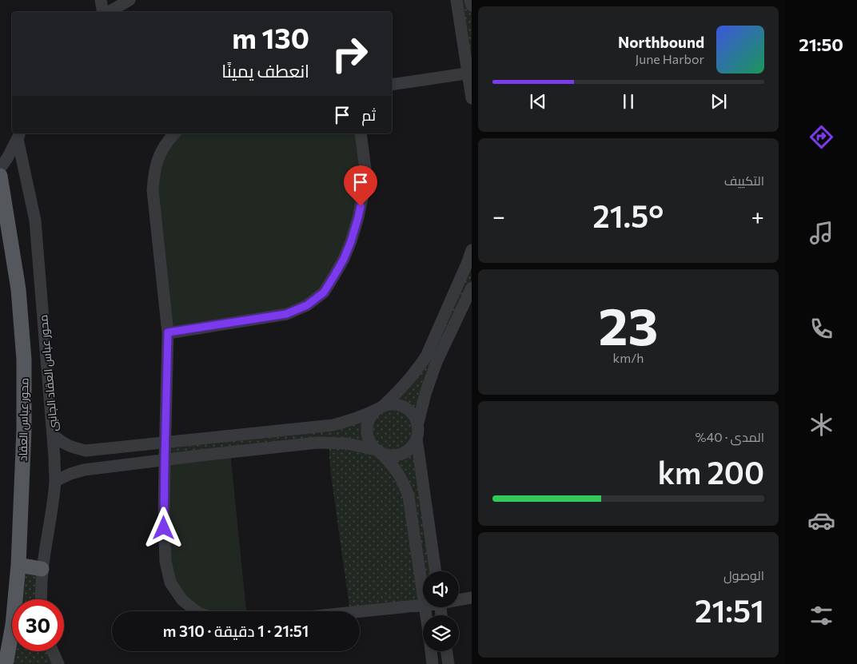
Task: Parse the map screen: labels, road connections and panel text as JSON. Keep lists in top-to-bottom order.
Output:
{
  "streets": {
    "main road": ["محور عباس العقاد"],
    "street": ["محور عباس العقاد الجانبى"]
  },
  "page": {
    "tabs": "21:50",
    "turn": ["130 m", "انعطف يمينًا"],
    "song": ["Northbound", "June Harbor"],
    "then": "ثم",
    "tile": [
      "التكييف",
      ["23", "km/h"],
      ["المدى · 40%", "200 km"],
      ["الوصول", "21:51"]
    ],
    "heat": ["−", "21.5°", "+"],
    "limit": "30",
    "trip": "21:51 · 1 دقيقة · 310 m"
  }
}
